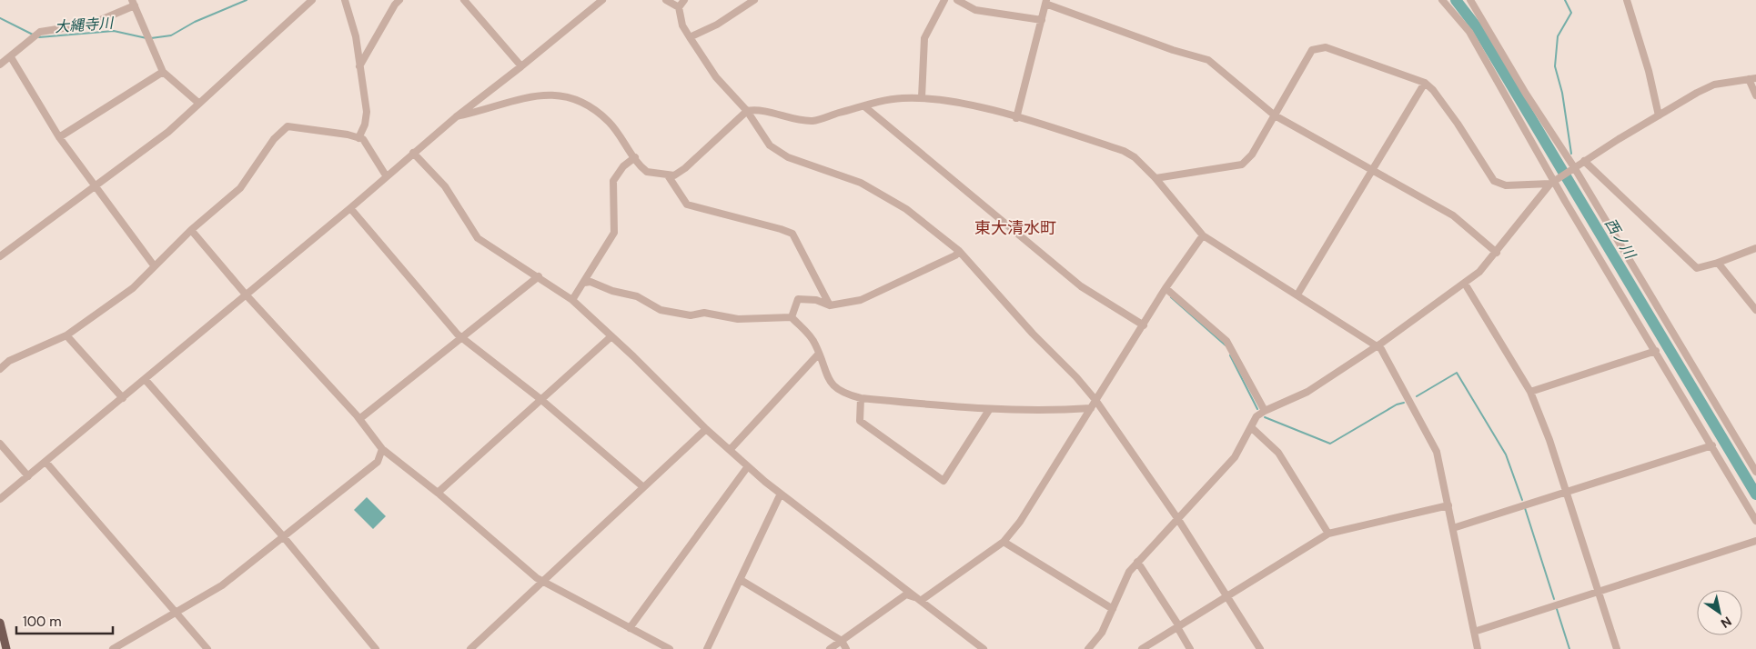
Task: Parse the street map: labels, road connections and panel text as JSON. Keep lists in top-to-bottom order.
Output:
{
  "districts": ["東大清水町"],
  "water": ["大縄寺川", "西ノ川"],
  "scale_bar": "100 m",
  "north": "bottom right"
}
